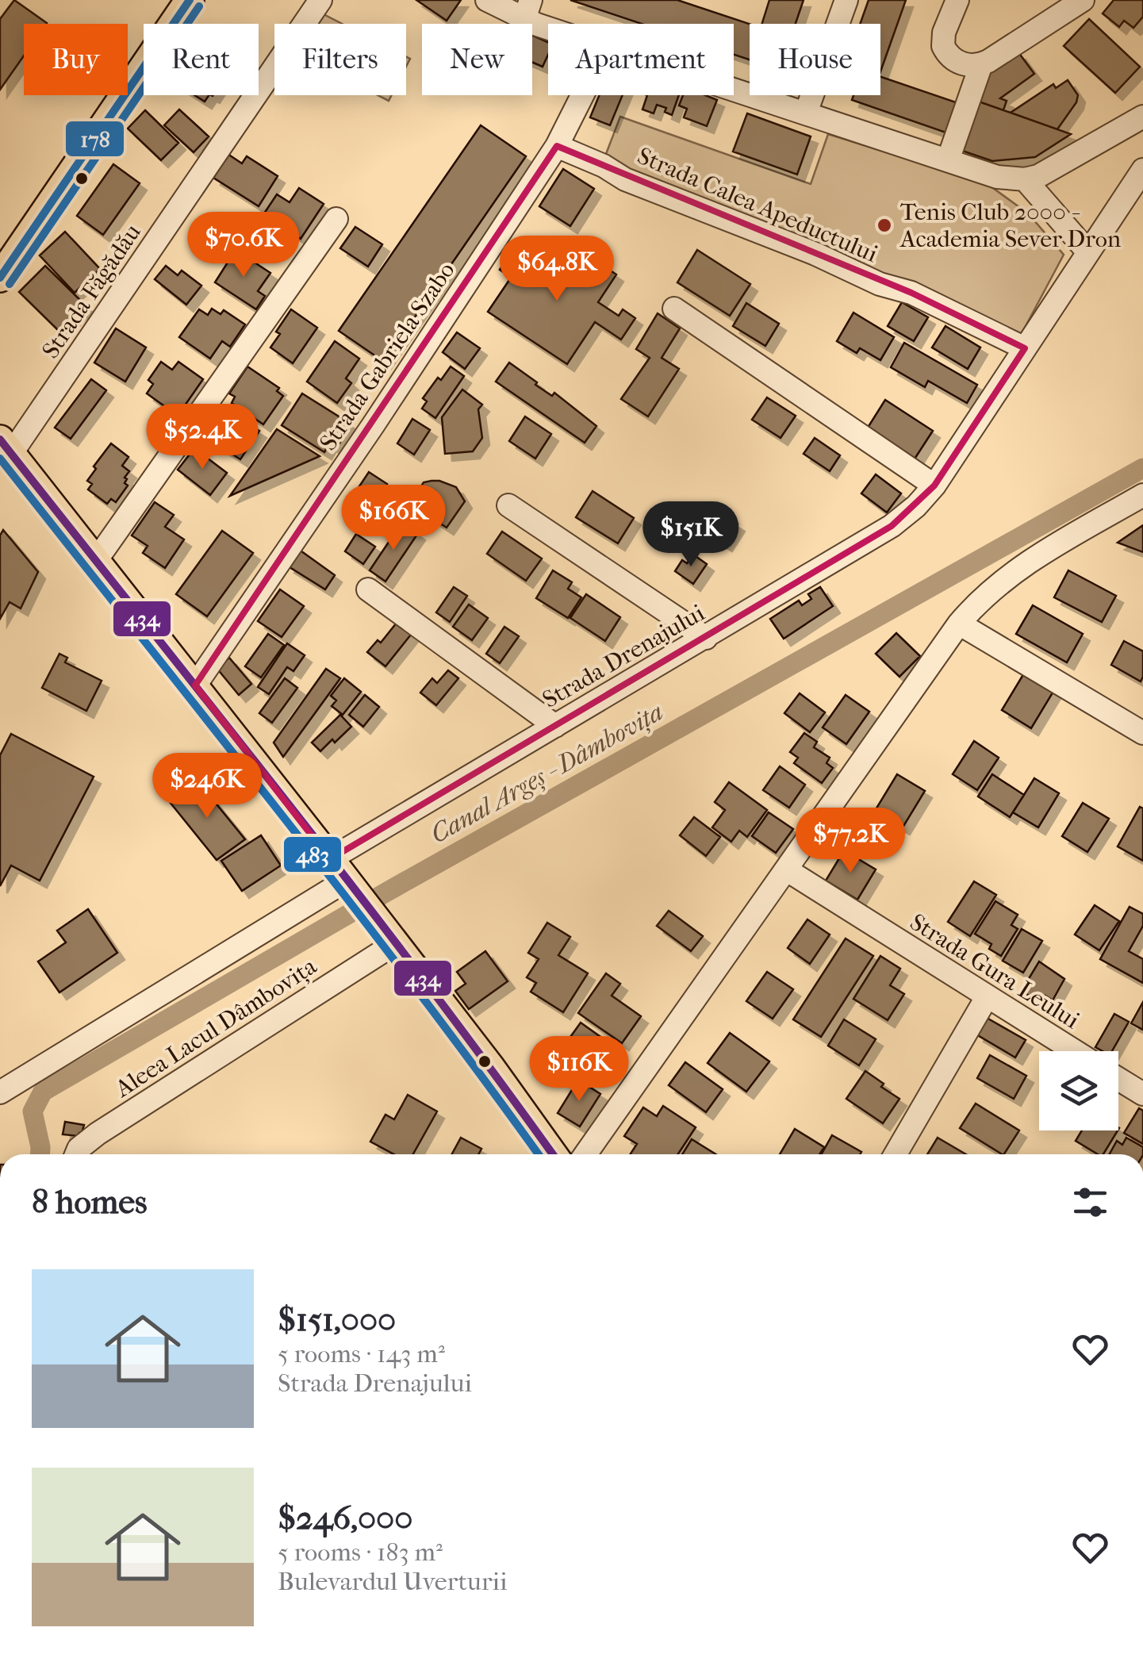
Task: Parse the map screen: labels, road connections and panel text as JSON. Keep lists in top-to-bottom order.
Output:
{
  "streets": {
    "street": [
      "Strada Calea Apeductului",
      "Strada Făgădău",
      "Strada Gabriela Szabo",
      "Strada Drenajului",
      "Strada Gura Leului",
      "Aleea Lacul Dâmbovița"
    ]
  },
  "crossings": [
    ["Strada Calea Apeductului", "Strada Gabriela Szabo"],
    ["Strada Calea Apeductului", "Strada Drenajului"]
  ],
  "water": ["Canal Argeș - Dâmbovița"],
  "places": ["Tenis Club 2000 - Academia Sever Dron"],
  "lines": ["transit line 178", "transit line 434", "transit line 483"],
  "page": {
    "chip": [
      "Buy",
      "Rent",
      "Filters",
      "New",
      "Apartment",
      "House"
    ],
    "price": [
      "$70.6K",
      "$64.8K",
      "$52.4K",
      "$166K",
      "$151K",
      "$246K",
      "$77.2K",
      "$116K"
    ],
    "heading": "8 homes",
    "list": [
      {
        "name": "$151,000",
        "note": "5 rooms · 143 m² · Strada Drenajului"
      },
      {
        "name": "$246,000",
        "note": "5 rooms · 183 m² · Bulevardul Uverturii"
      }
    ]
  }
}
